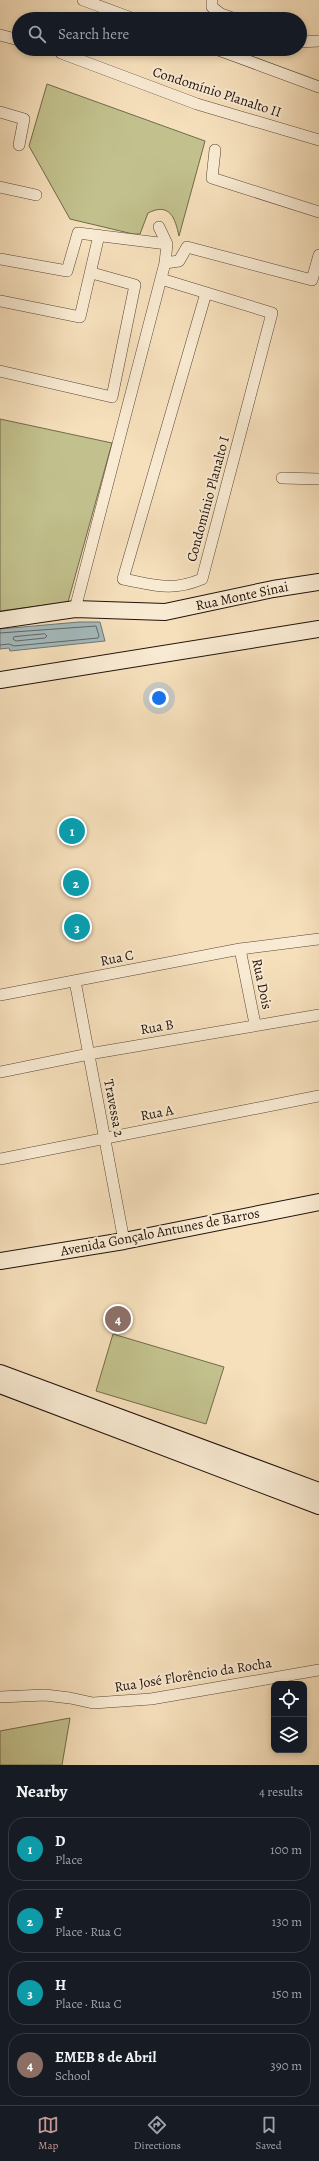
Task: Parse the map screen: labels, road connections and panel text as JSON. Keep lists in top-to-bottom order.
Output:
{
  "streets": {
    "main road": ["Rua Monte Sinai", "Avenida Gonçalo Antunes de Barros"],
    "street": [
      "Condomínio Planalto II",
      "Condomínio Planalto I",
      "Rua C",
      "Rua Dois",
      "Rua B",
      "Travessa 2",
      "Rua A",
      "Rua José Florêncio da Rocha"
    ]
  },
  "crossings": [
    ["Rua C", "Rua Dois"],
    ["Rua C", "Travessa 2"],
    ["Rua Dois", "Rua B"],
    ["Rua B", "Travessa 2"],
    ["Travessa 2", "Rua A"],
    ["Travessa 2", "Avenida Gonçalo Antunes de Barros"]
  ],
  "page": {
    "search": "Search here",
    "pins": [
      "1",
      "2",
      "3",
      "4"
    ],
    "heading": ["Nearby", "4 results"],
    "list": [
      {
        "mark": "1",
        "name": "D",
        "note": "Place",
        "value": "100 m"
      },
      {
        "mark": "2",
        "name": "F",
        "note": "Place · Rua C",
        "value": "130 m"
      },
      {
        "mark": "3",
        "name": "H",
        "note": "Place · Rua C",
        "value": "150 m"
      },
      {
        "mark": "4",
        "name": "EMEB 8 de Abril",
        "note": "School",
        "value": "390 m"
      }
    ],
    "nav": ["Map", "Directions", "Saved"]
  }
}
